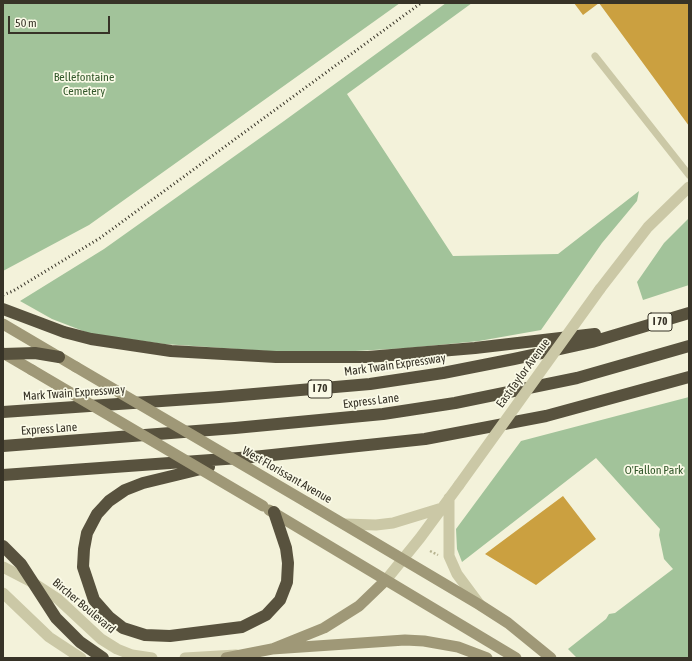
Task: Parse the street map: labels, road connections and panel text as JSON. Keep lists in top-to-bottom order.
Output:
{
  "streets": {
    "highway": ["I 70", "Mark Twain Expressway", "Express Lane"],
    "main road": ["West Florissant Avenue"],
    "street": ["East Taylor Avenue", "Bircher Boulevard"]
  },
  "crossings": [
    ["East Taylor Avenue", "West Florissant Avenue"]
  ],
  "parks": ["Bellefontaine Cemetery", "O'Fallon Park"],
  "scale_bar": "50 m"
}
